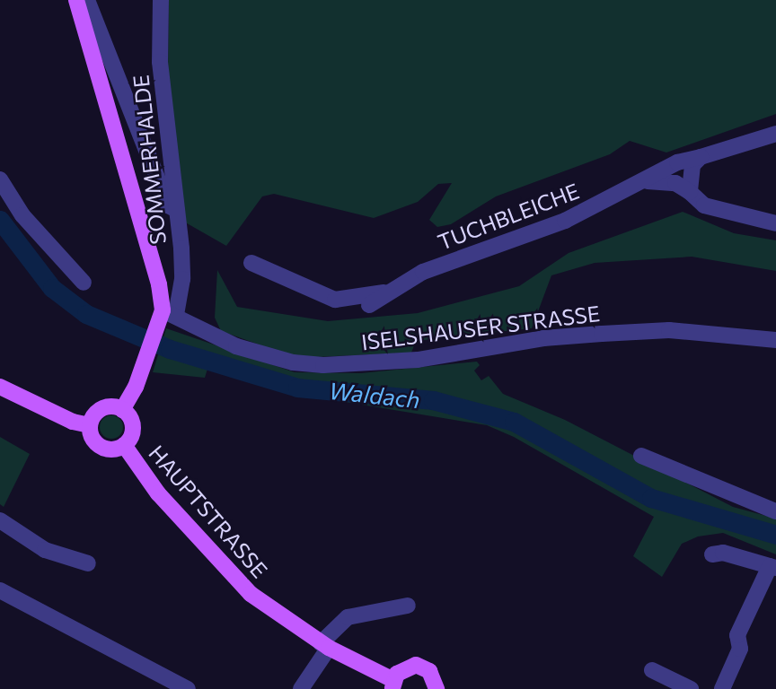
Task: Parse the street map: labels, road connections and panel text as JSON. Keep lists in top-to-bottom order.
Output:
{
  "streets": {
    "main road": ["HAUPTSTRASSE"],
    "street": ["SOMMERHALDE", "TUCHBLEICHE", "ISELSHAUSER STRASSE"]
  },
  "crossings": [
    ["SOMMERHALDE", "ISELSHAUSER STRASSE"]
  ],
  "water": ["Waldach"]
}
